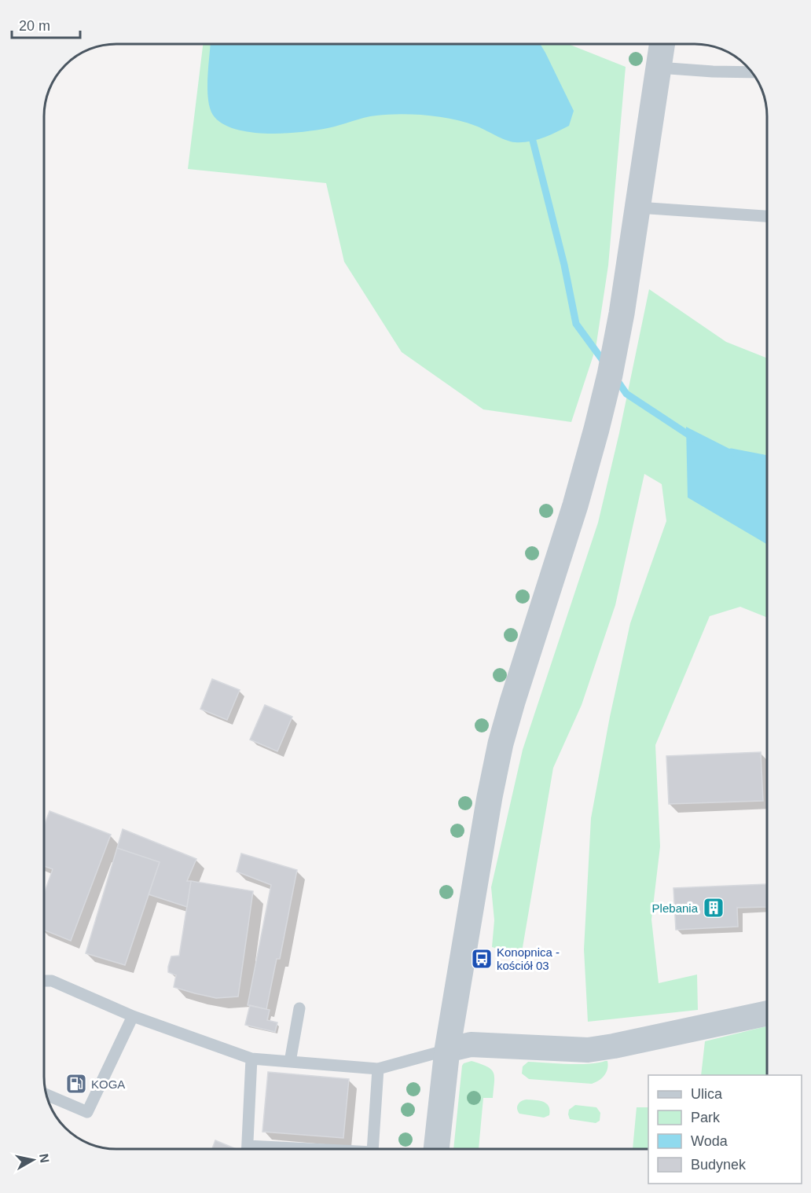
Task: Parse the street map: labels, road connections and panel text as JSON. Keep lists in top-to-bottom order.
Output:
{
  "places": {
    "building": ["Plebania"],
    "bus stop": ["Konopnica - kościół 03"],
    "fuel station": ["KOGA"]
  },
  "legend": [
    "Ulica",
    "Park",
    "Woda",
    "Budynek"
  ],
  "scale_bar": "20 m",
  "north": "right"
}
